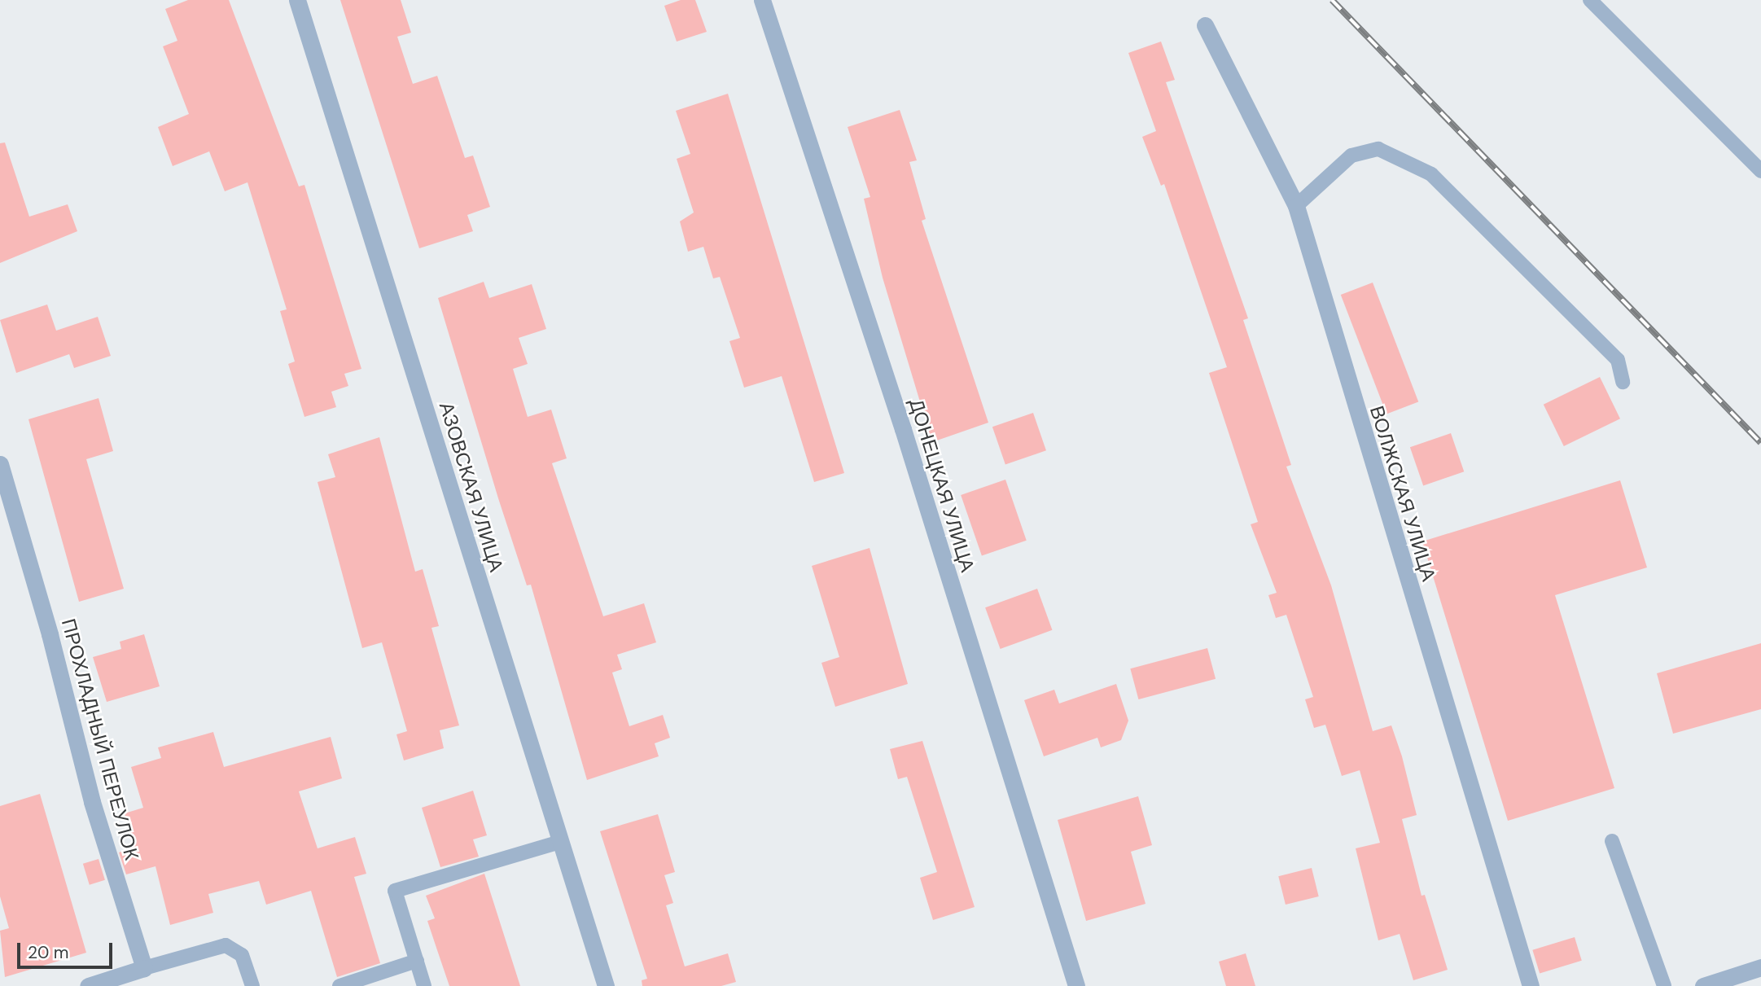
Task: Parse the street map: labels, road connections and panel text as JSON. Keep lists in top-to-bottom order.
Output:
{
  "streets": {
    "street": [
      "ДОНЕЦКАЯ УЛИЦА",
      "АЗОВСКАЯ УЛИЦА",
      "ВОЛЖСКАЯ УЛИЦА",
      "ПРОХЛАДНЫЙ ПЕРЕУЛОК"
    ]
  },
  "scale_bar": "20 m"
}
